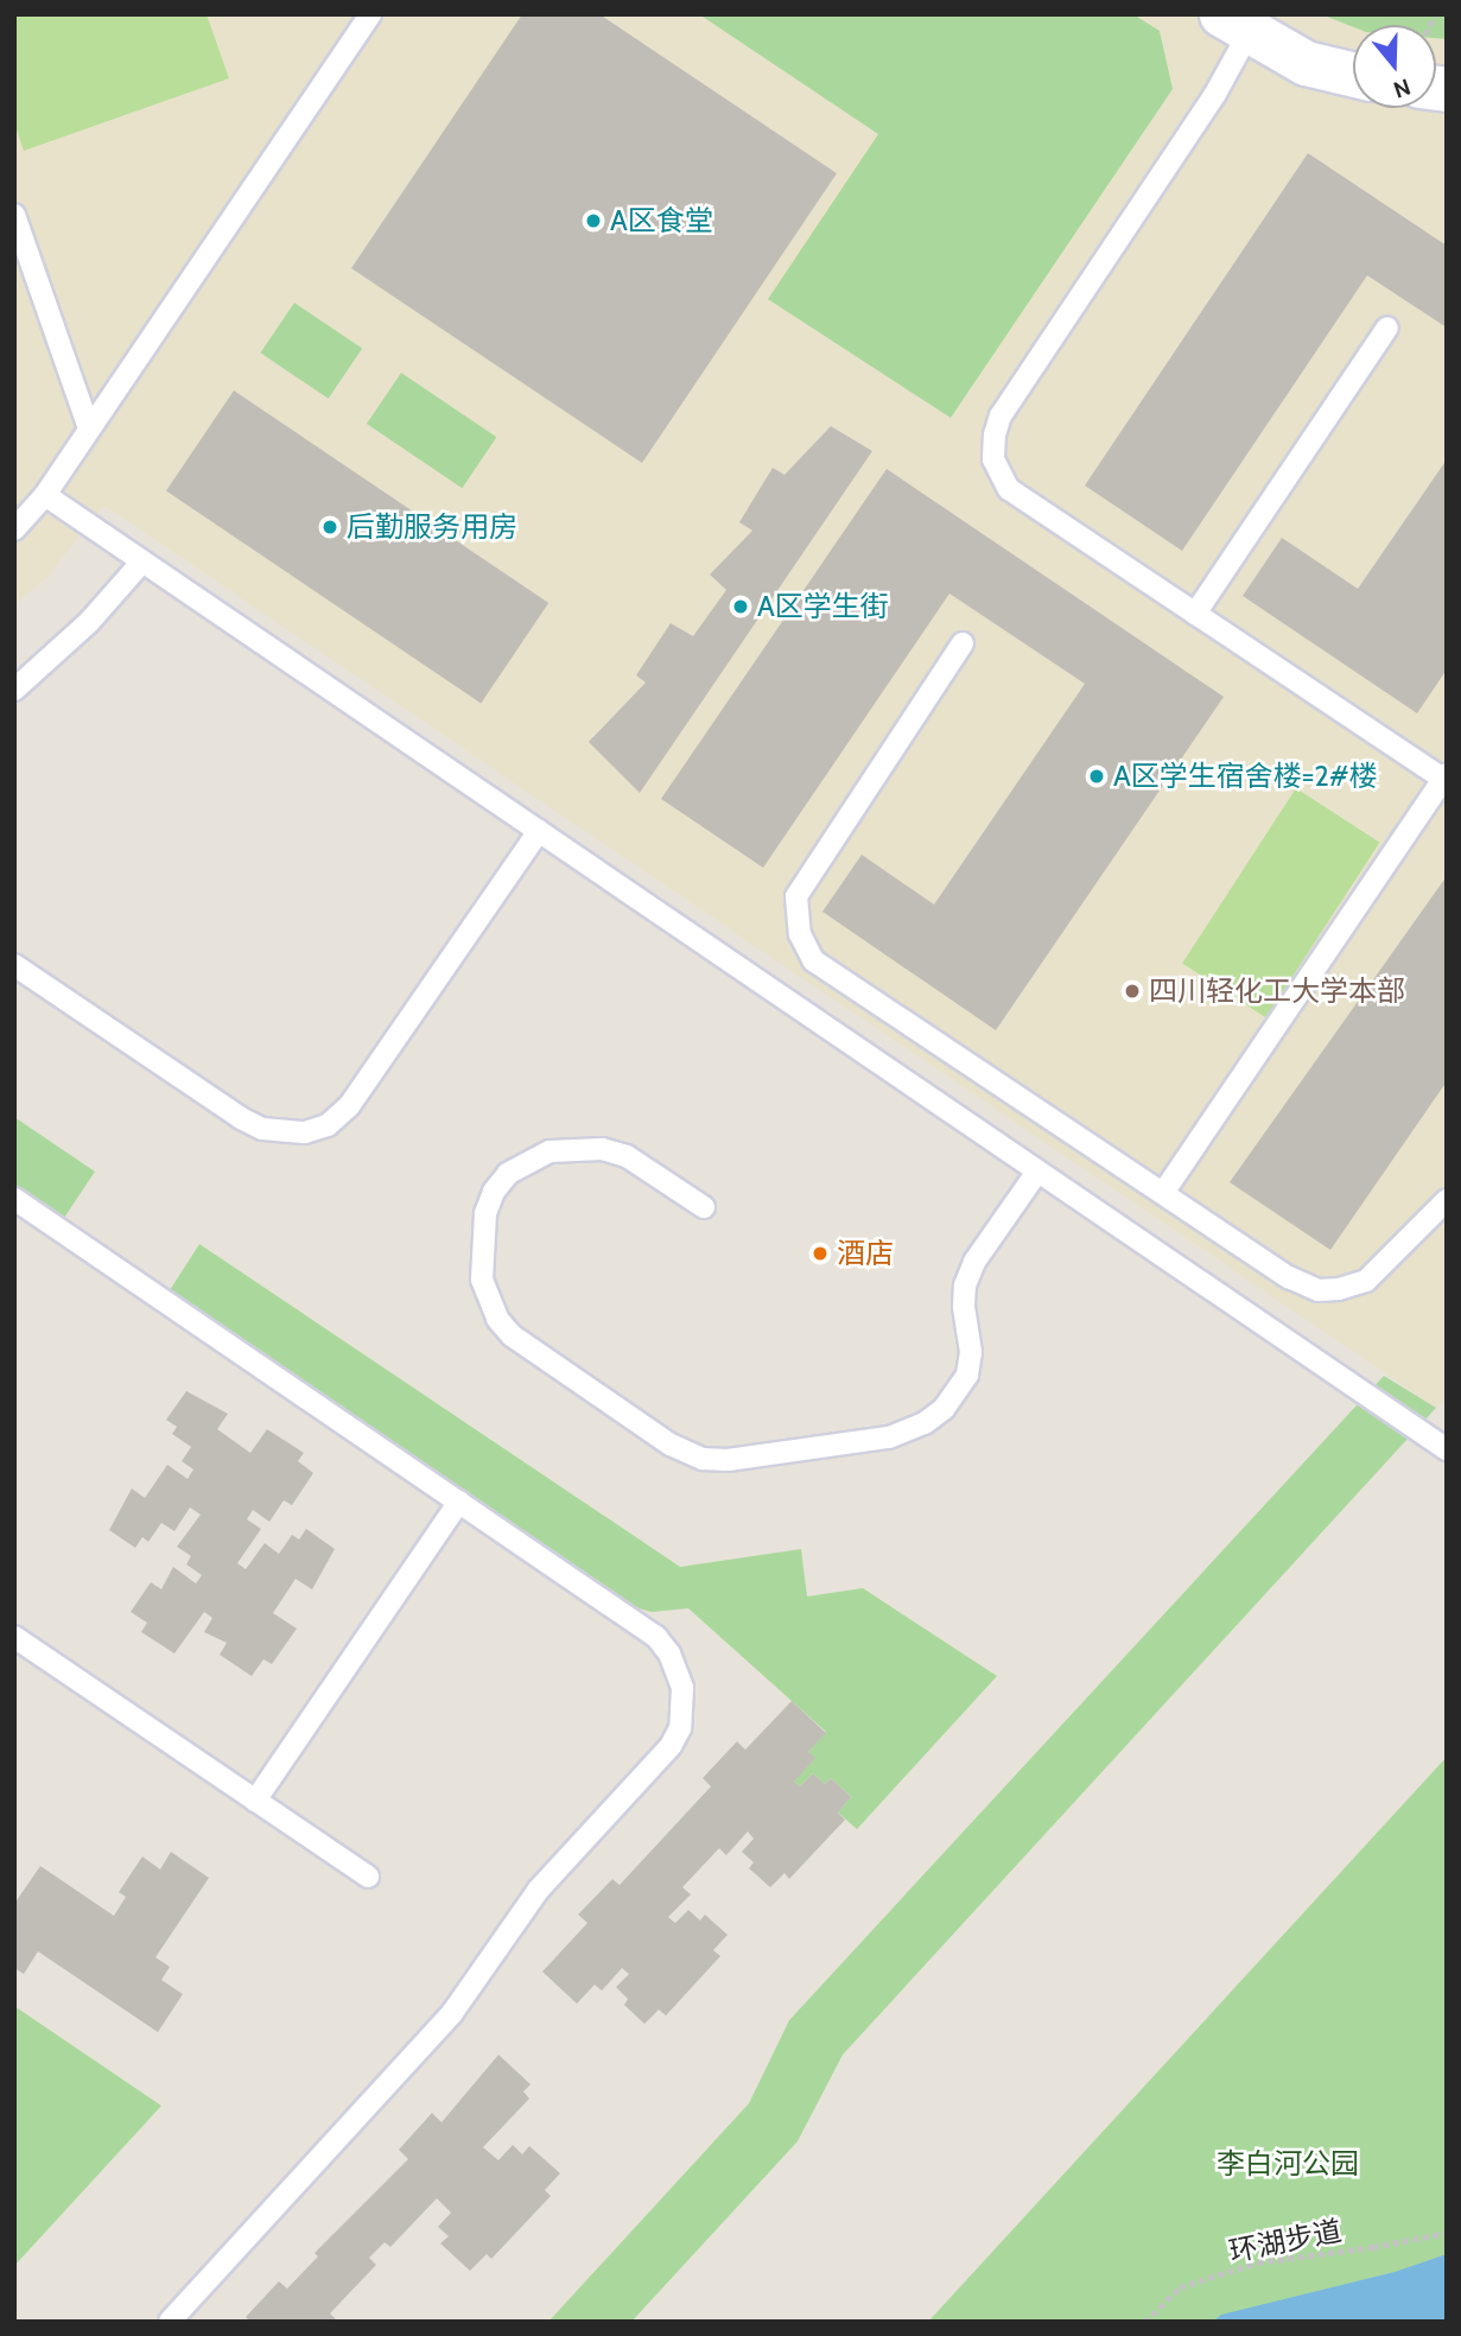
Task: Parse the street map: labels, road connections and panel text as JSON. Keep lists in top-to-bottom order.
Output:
{
  "streets": {
    "path": ["环湖步道"]
  },
  "parks": ["李白河公园"],
  "places": [
    "A区食堂",
    "后勤服务用房",
    "A区学生街",
    "A区学生宿舍楼=2#楼",
    "四川轻化工大学本部",
    "酒店"
  ],
  "north": "bottom"
}
